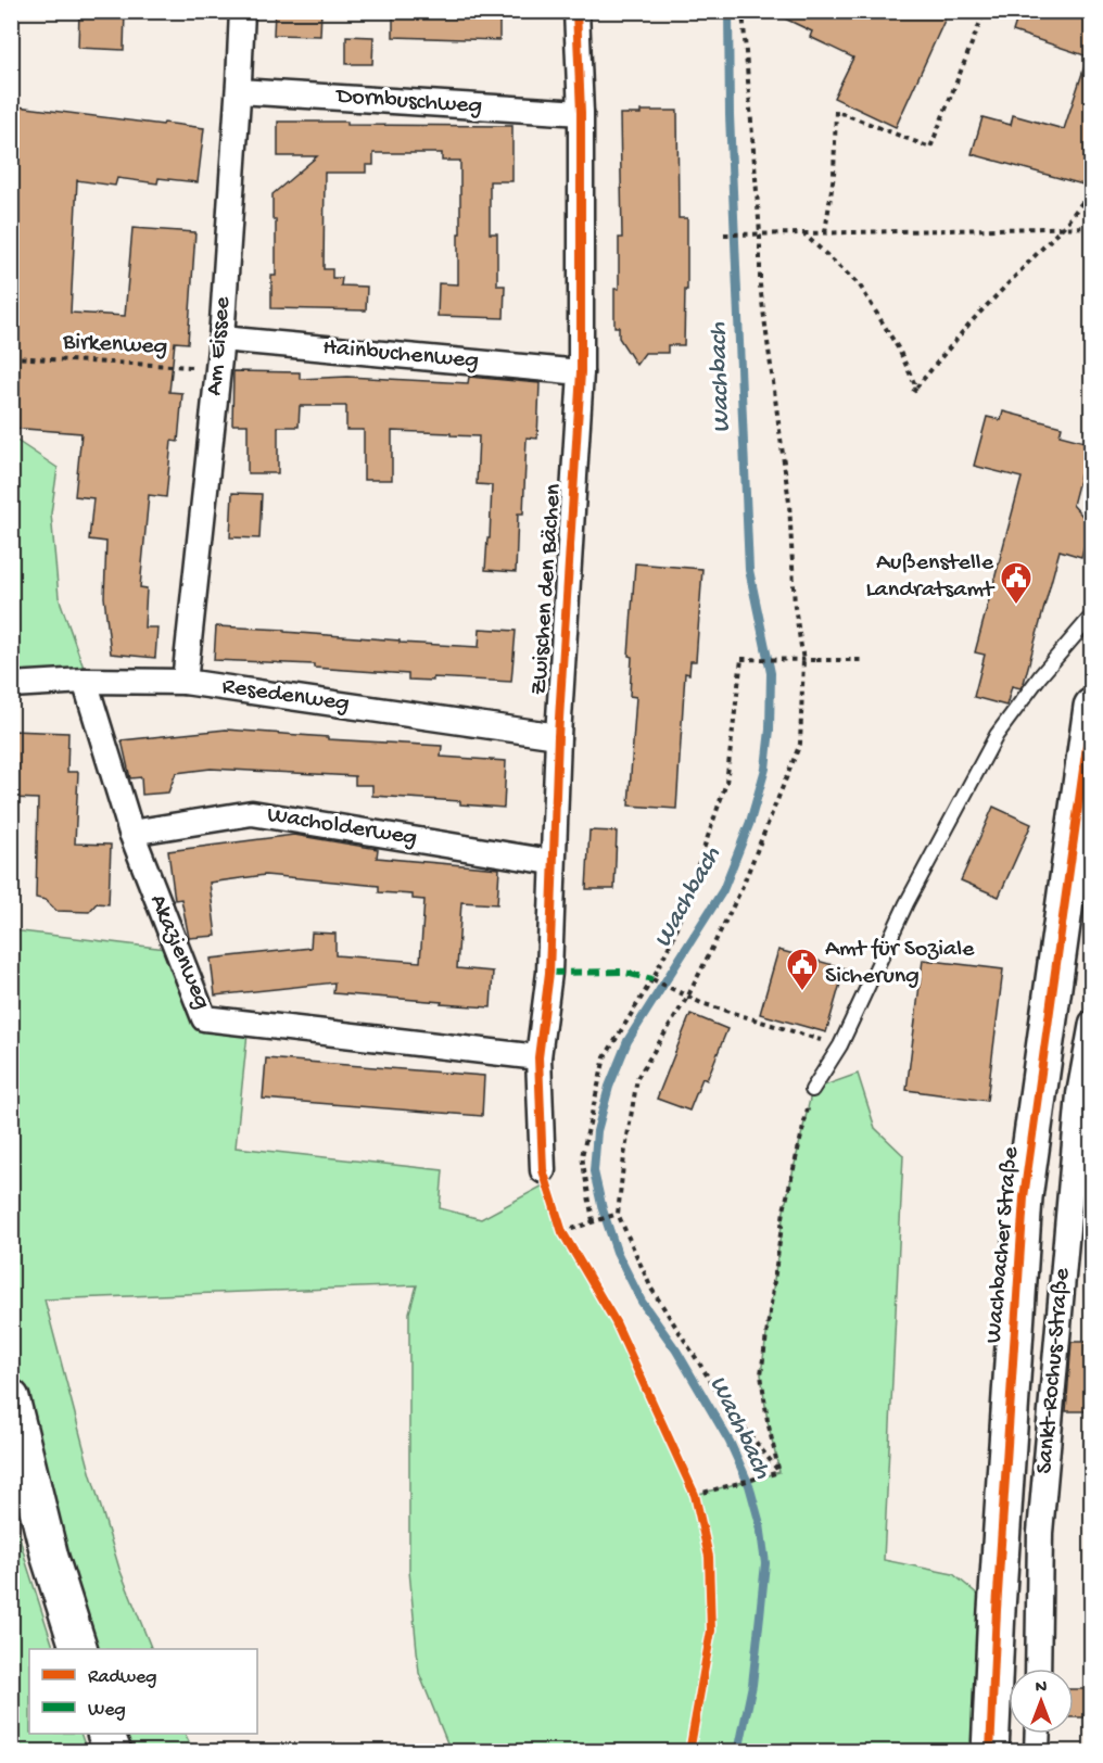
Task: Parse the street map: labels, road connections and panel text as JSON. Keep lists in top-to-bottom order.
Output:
{
  "streets": {
    "street": [
      "Dornbuschweg",
      "Am Eissee",
      "Hainbuchenweg",
      "Zwischen den Bächen",
      "Resedenweg",
      "Wacholderweg",
      "Akazienweg",
      "Wachbacher Straße",
      "Sankt-Rochus-Straße"
    ],
    "path": ["Birkenweg"]
  },
  "crossings": [
    ["Dornbuschweg", "Am Eissee"],
    ["Dornbuschweg", "Zwischen den Bächen"],
    ["Birkenweg", "Am Eissee"],
    ["Am Eissee", "Hainbuchenweg"],
    ["Am Eissee", "Resedenweg"],
    ["Hainbuchenweg", "Zwischen den Bächen"],
    ["Zwischen den Bächen", "Resedenweg"],
    ["Zwischen den Bächen", "Wacholderweg"],
    ["Zwischen den Bächen", "Akazienweg"],
    ["Resedenweg", "Akazienweg"],
    ["Wacholderweg", "Akazienweg"]
  ],
  "water": ["Wachbach"],
  "places": {
    "public building": ["Außenstelle Landratsamt", "Amt für Soziale Sicherung"]
  },
  "legend": ["Radweg", "Weg"],
  "north": "top"
}
